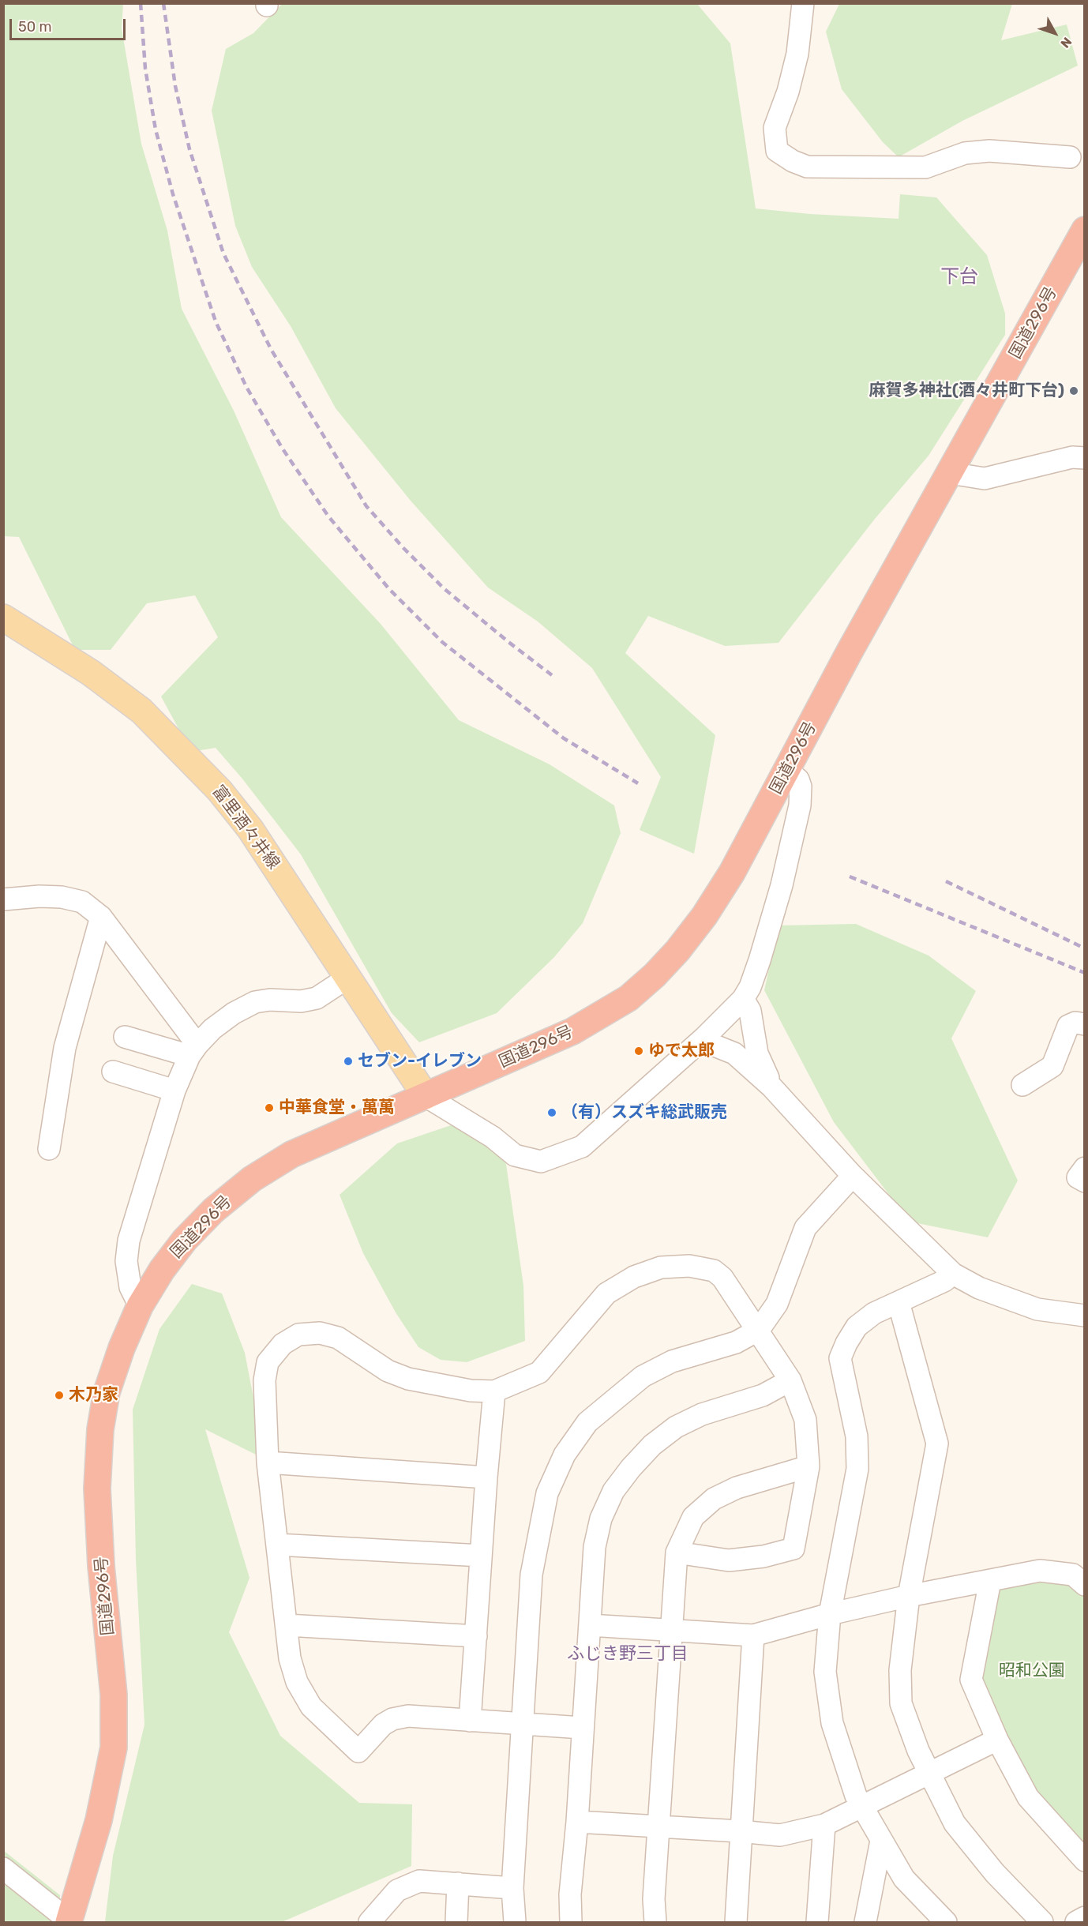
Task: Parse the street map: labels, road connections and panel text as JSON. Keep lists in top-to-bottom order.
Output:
{
  "streets": {
    "highway": ["国道296号"],
    "main road": ["富里酒々井線"]
  },
  "crossings": [
    ["国道296号", "富里酒々井線"]
  ],
  "districts": ["下台", "ふじき野三丁目"],
  "parks": ["昭和公園"],
  "places": [
    "麻賀多神社(酒々井町下台)",
    "ゆで太郎",
    "セブン-イレブン",
    "中華食堂・萬萬",
    "（有）スズキ総武販売",
    "木乃家"
  ],
  "scale_bar": "50 m",
  "north": "bottom right"
}
